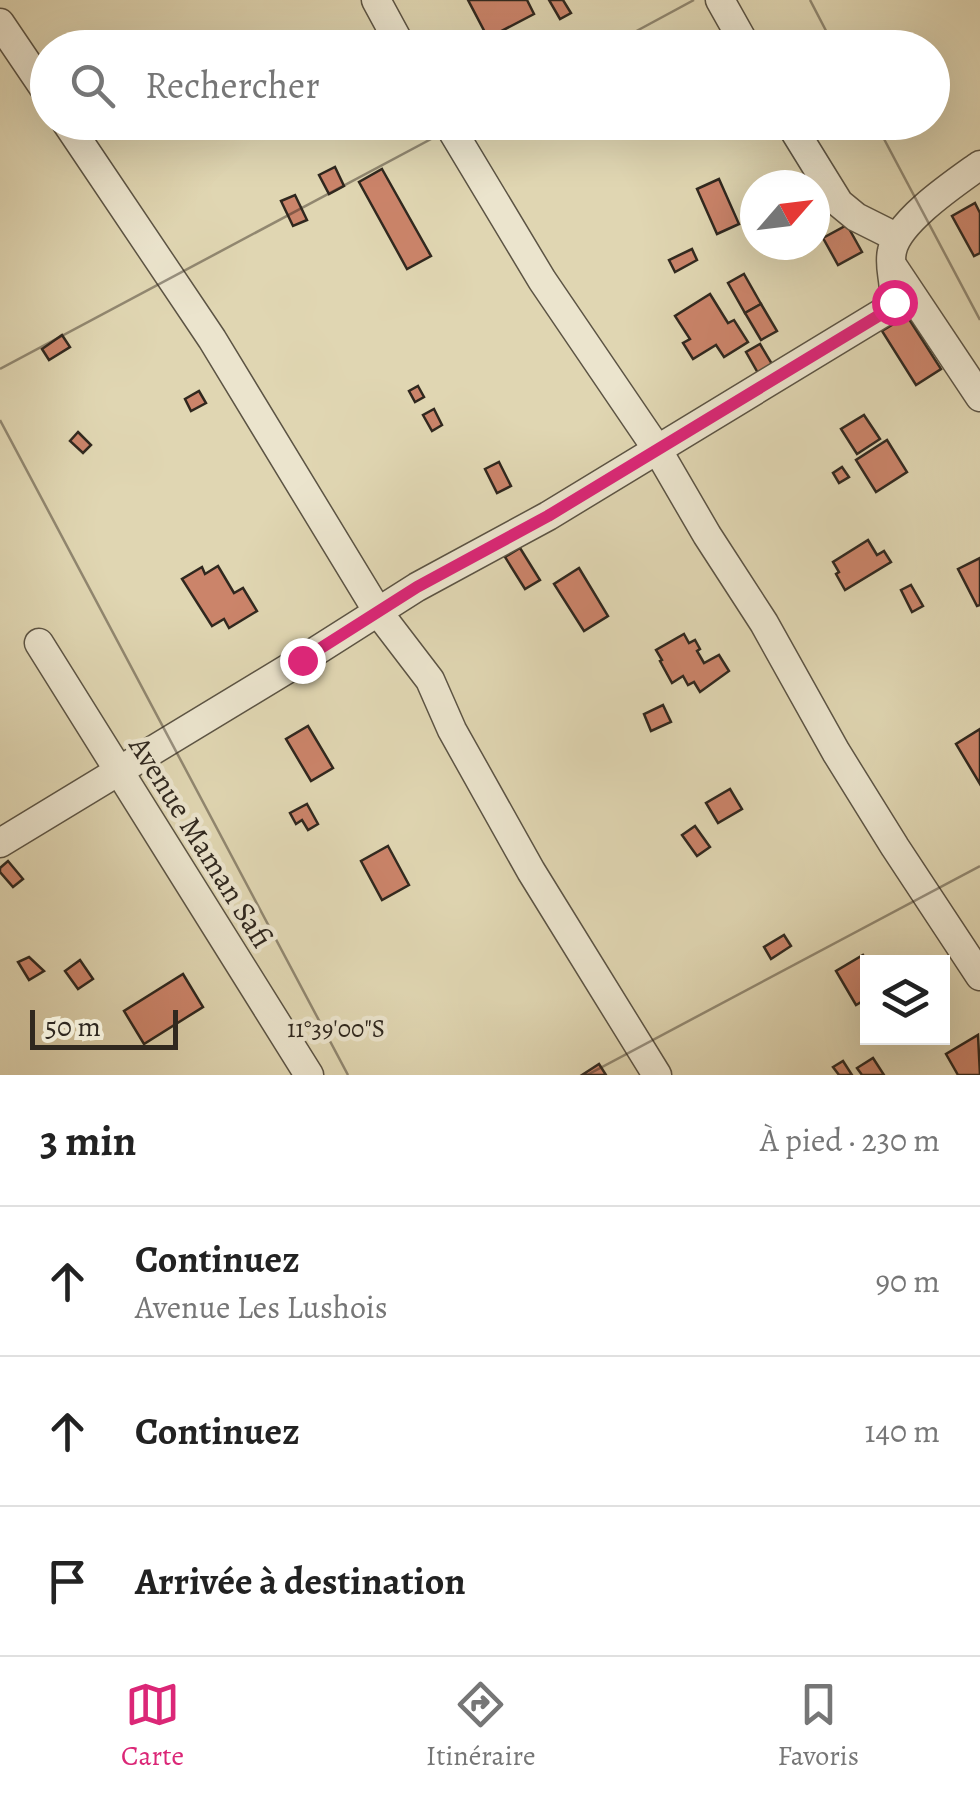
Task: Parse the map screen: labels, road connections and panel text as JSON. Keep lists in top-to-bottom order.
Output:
{
  "streets": {
    "street": ["Avenue Maman Safi"]
  },
  "scale_bar": "50 m",
  "north": "top right",
  "page": {
    "search": "Rechercher",
    "scale": "50 m",
    "heading": ["3 min", "À pied · 230 m"],
    "list": [
      ["Continuez", "Avenue Les Lushois", "90 m"],
      ["Continuez", "140 m"],
      "Arrivée à destination"
    ],
    "nav": ["Carte", "Itinéraire", "Favoris"]
  },
  "coordinates": ["11°39'00\"S"]
}
